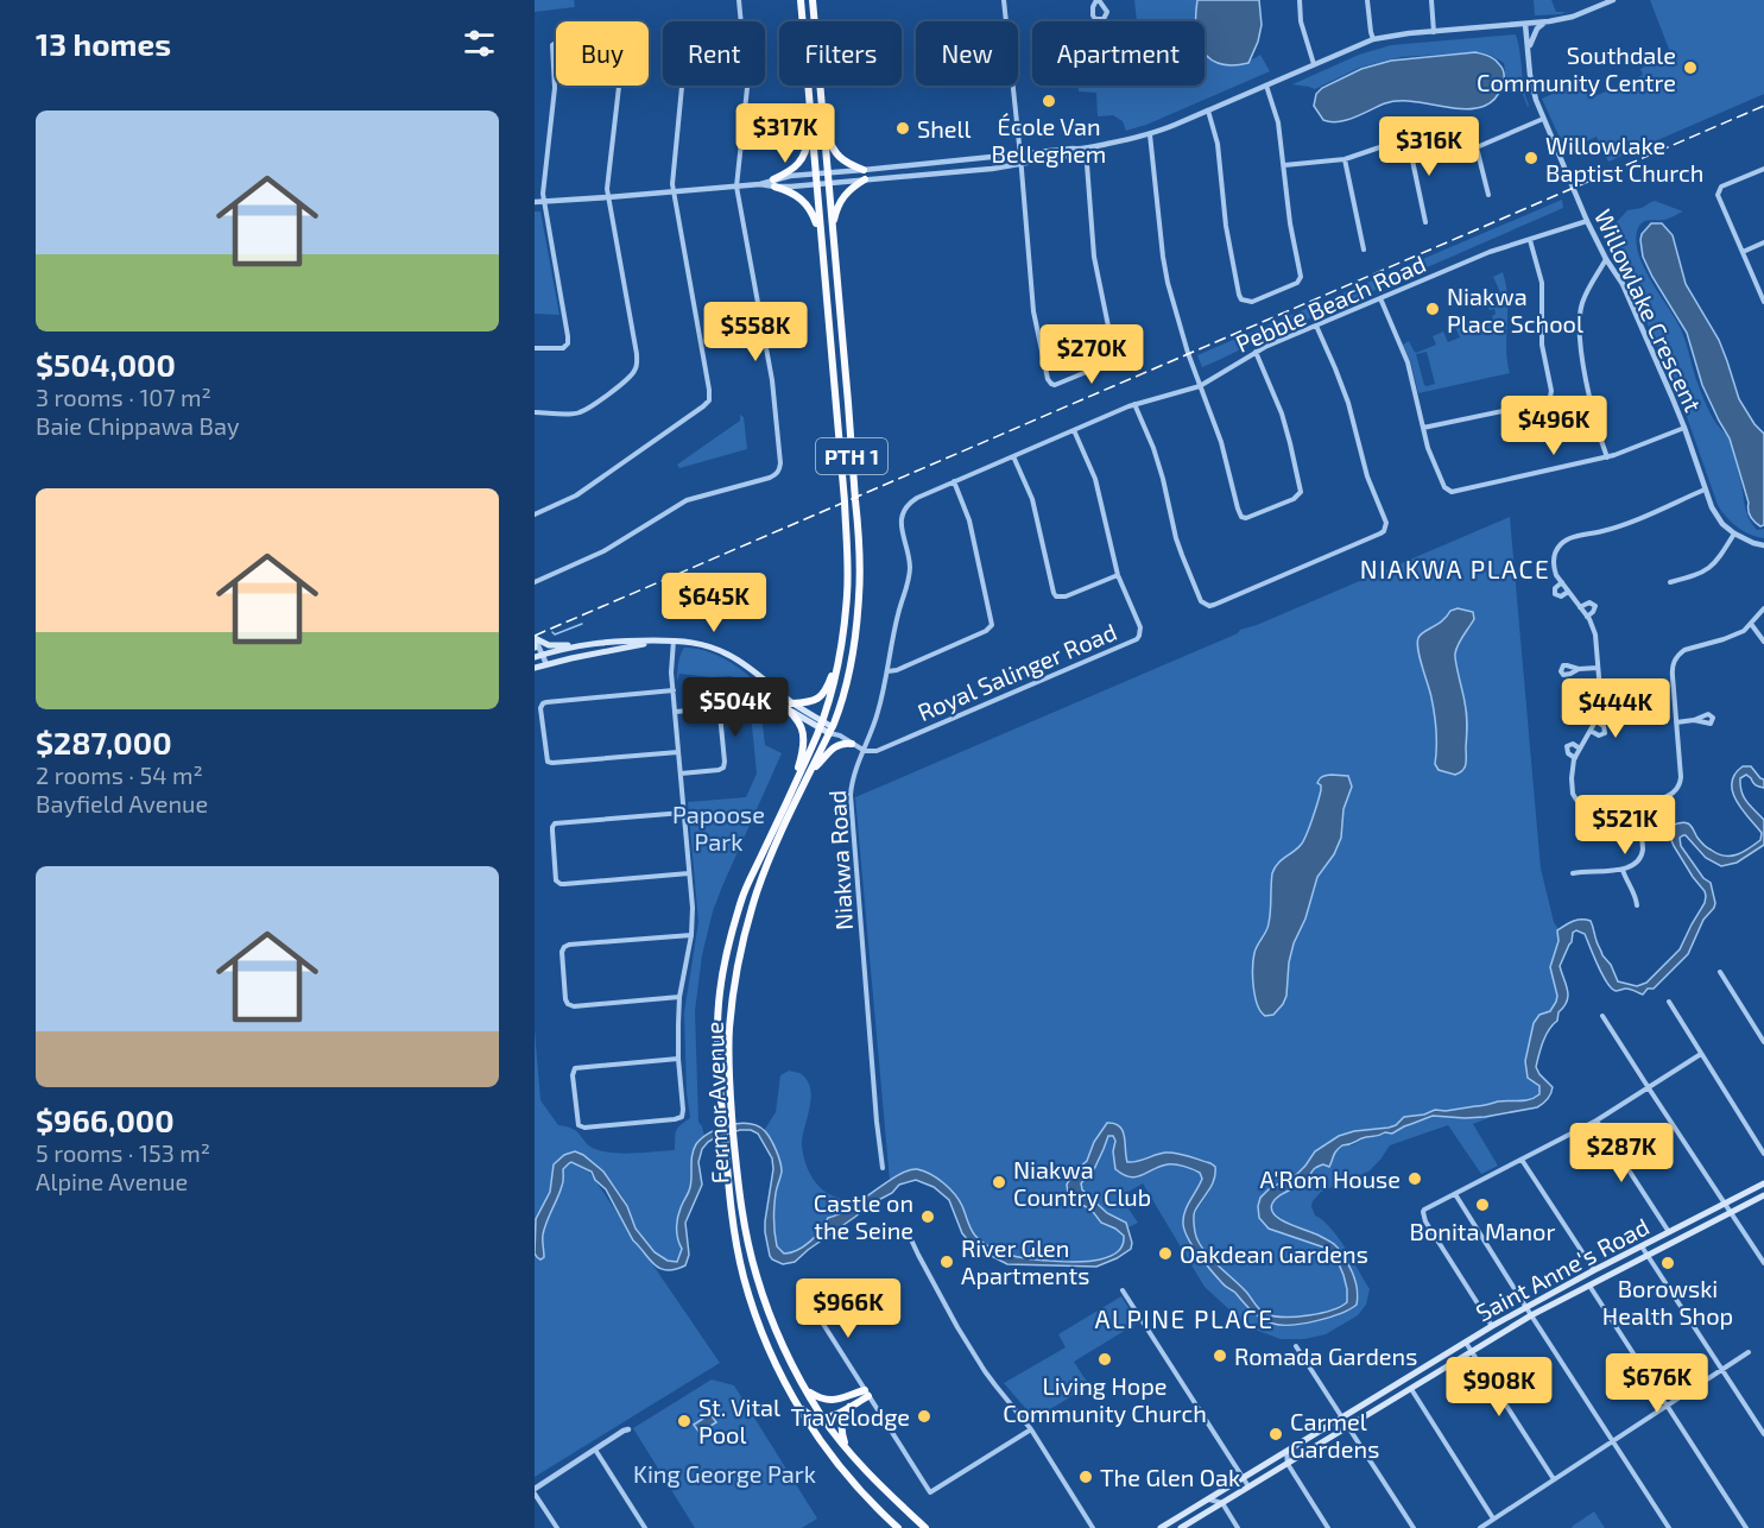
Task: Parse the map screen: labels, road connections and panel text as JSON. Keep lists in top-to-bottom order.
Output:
{
  "streets": {
    "highway": ["PTH 1", "Fermor Avenue"],
    "main road": ["Saint Anne's Road"],
    "street": [
      "Pebble Beach Road",
      "Willowlake Crescent",
      "Royal Salinger Road",
      "Niakwa Road"
    ]
  },
  "crossings": [
    ["Pebble Beach Road", "Willowlake Crescent"],
    ["Pebble Beach Road", "Royal Salinger Road"],
    ["Pebble Beach Road", "Niakwa Road"],
    ["Royal Salinger Road", "Niakwa Road"]
  ],
  "districts": ["NIAKWA PLACE", "ALPINE PLACE"],
  "parks": ["Papoose Park", "King George Park"],
  "places": [
    "Southdale Community Centre",
    "École Van Belleghem",
    "Shell",
    "Willowlake Baptist Church",
    "Niakwa Place School",
    "A'Rom House",
    "Niakwa Country Club",
    "Bonita Manor",
    "Castle on the Seine",
    "Oakdean Gardens",
    "River Glen Apartments",
    "Borowski Health Shop",
    "Romada Gardens",
    "Living Hope Community Church",
    "Travelodge",
    "St. Vital Pool",
    "Carmel Gardens",
    "The Glen Oak"
  ],
  "page": {
    "heading": "13 homes",
    "chip": [
      "Buy",
      "Rent",
      "Filters",
      "New",
      "Apartment"
    ],
    "list": [
      {
        "name": "$504,000",
        "note": "3 rooms · 107 m² · Baie Chippawa Bay"
      },
      {
        "name": "$287,000",
        "note": "2 rooms · 54 m² · Bayfield Avenue"
      },
      {
        "name": "$966,000",
        "note": "5 rooms · 153 m² · Alpine Avenue"
      }
    ],
    "price": [
      "$317K",
      "$316K",
      "$558K",
      "$270K",
      "$496K",
      "$645K",
      "$504K",
      "$444K",
      "$521K",
      "$287K",
      "$966K",
      "$676K",
      "$908K"
    ]
  }
}
